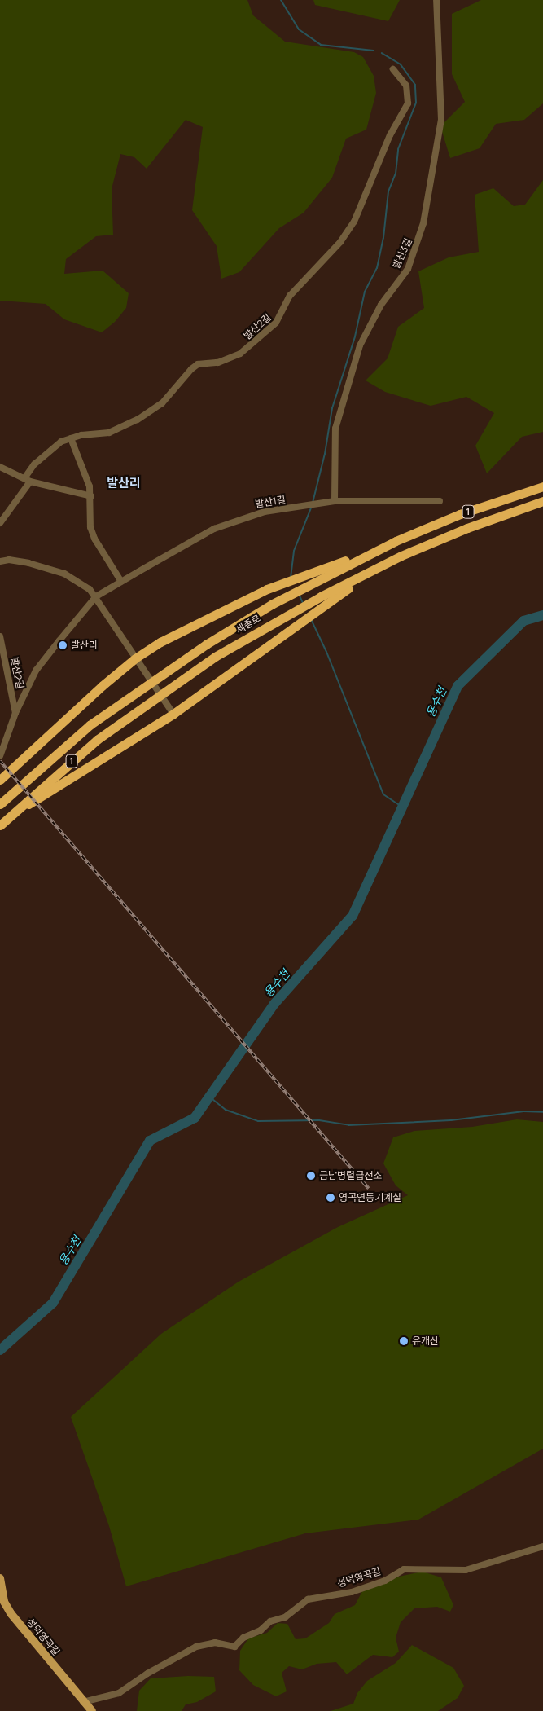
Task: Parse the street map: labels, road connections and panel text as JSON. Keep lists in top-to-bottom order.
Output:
{
  "streets": {
    "highway": ["1", "세종로"],
    "main road": ["성덕영곡길"],
    "street": ["발산3길", "발산2길", "발산1길"]
  },
  "crossings": [
    ["발산3길", "발산1길"],
    ["발산2길", "발산1길"]
  ],
  "districts": ["발산리"],
  "water": ["용수천"],
  "places": [
    "발산리",
    "금남병렬급전소",
    "영곡연동기계실",
    "유개산"
  ]
}
